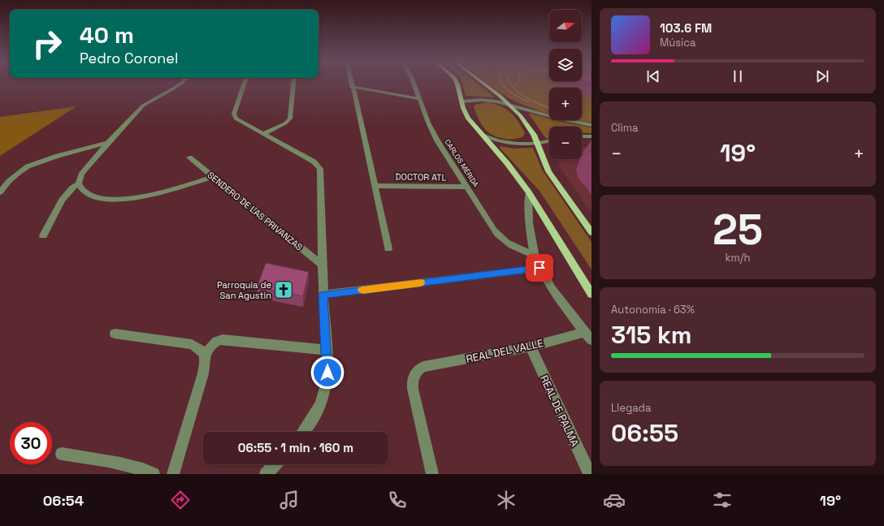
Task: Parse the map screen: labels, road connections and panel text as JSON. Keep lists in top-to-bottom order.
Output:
{
  "streets": {
    "street": [
      "CARLOS MÉRIDA",
      "DOCTOR ATL",
      "SENDERO DE LAS PRIVANZAS",
      "REAL DEL VALLE",
      "REAL DE PALMA"
    ]
  },
  "crossings": [
    ["CARLOS MÉRIDA", "DOCTOR ATL"],
    ["REAL DEL VALLE", "REAL DE PALMA"]
  ],
  "places": {
    "church": ["Parroquia de San Agustin"]
  },
  "north": "right",
  "page": {
    "map_buttons": ["+", "−"],
    "turn": ["40 m", "Pedro Coronel"],
    "song": ["103.6 FM", "Música"],
    "tile": [
      "Clima",
      ["25", "km/h"],
      ["Autonomía · 63%", "315 km"],
      ["Llegada", "06:55"]
    ],
    "heat": ["−", "19°", "+"],
    "limit": "30",
    "trip": "06:55 · 1 min · 160 m",
    "tabs": ["06:54", "19°"]
  }
}
